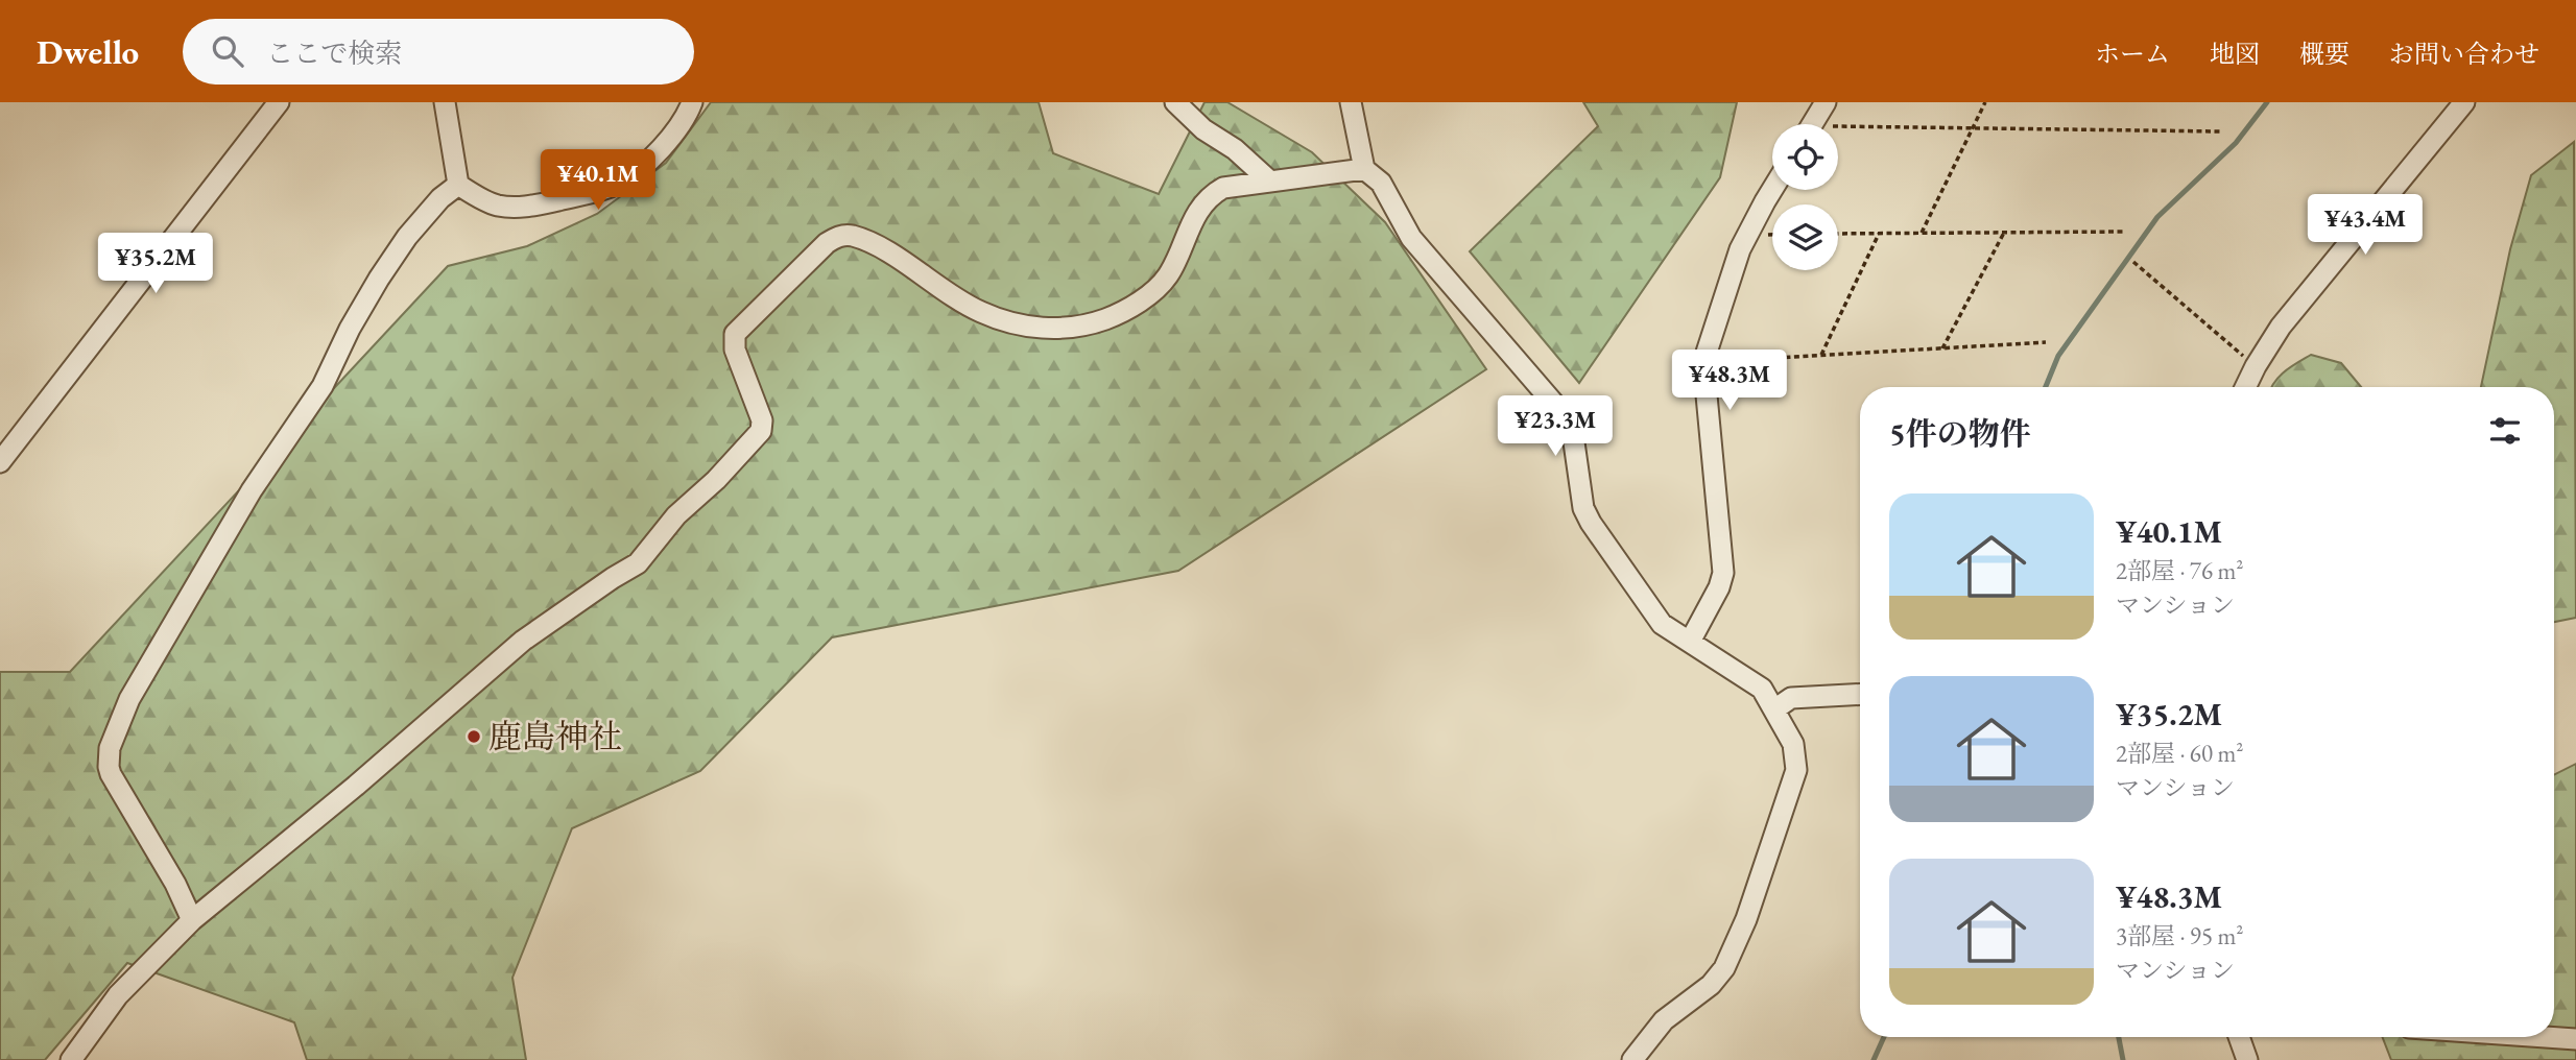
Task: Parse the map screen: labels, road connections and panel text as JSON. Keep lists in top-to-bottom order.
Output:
{
  "places": ["鹿島神社"],
  "page": {
    "header": "Dwello",
    "search": "ここで検索",
    "nav": [
      "ホーム",
      "地図",
      "概要",
      "お問い合わせ"
    ],
    "price": [
      "¥40.1M",
      "¥43.4M",
      "¥35.2M",
      "¥48.3M",
      "¥23.3M"
    ],
    "heading": "5件の物件",
    "list": [
      {
        "name": "¥40.1M",
        "note": "2部屋 · 76 m² · マンション"
      },
      {
        "name": "¥35.2M",
        "note": "2部屋 · 60 m² · マンション"
      },
      {
        "name": "¥48.3M",
        "note": "3部屋 · 95 m² · マンション"
      }
    ]
  }
}
